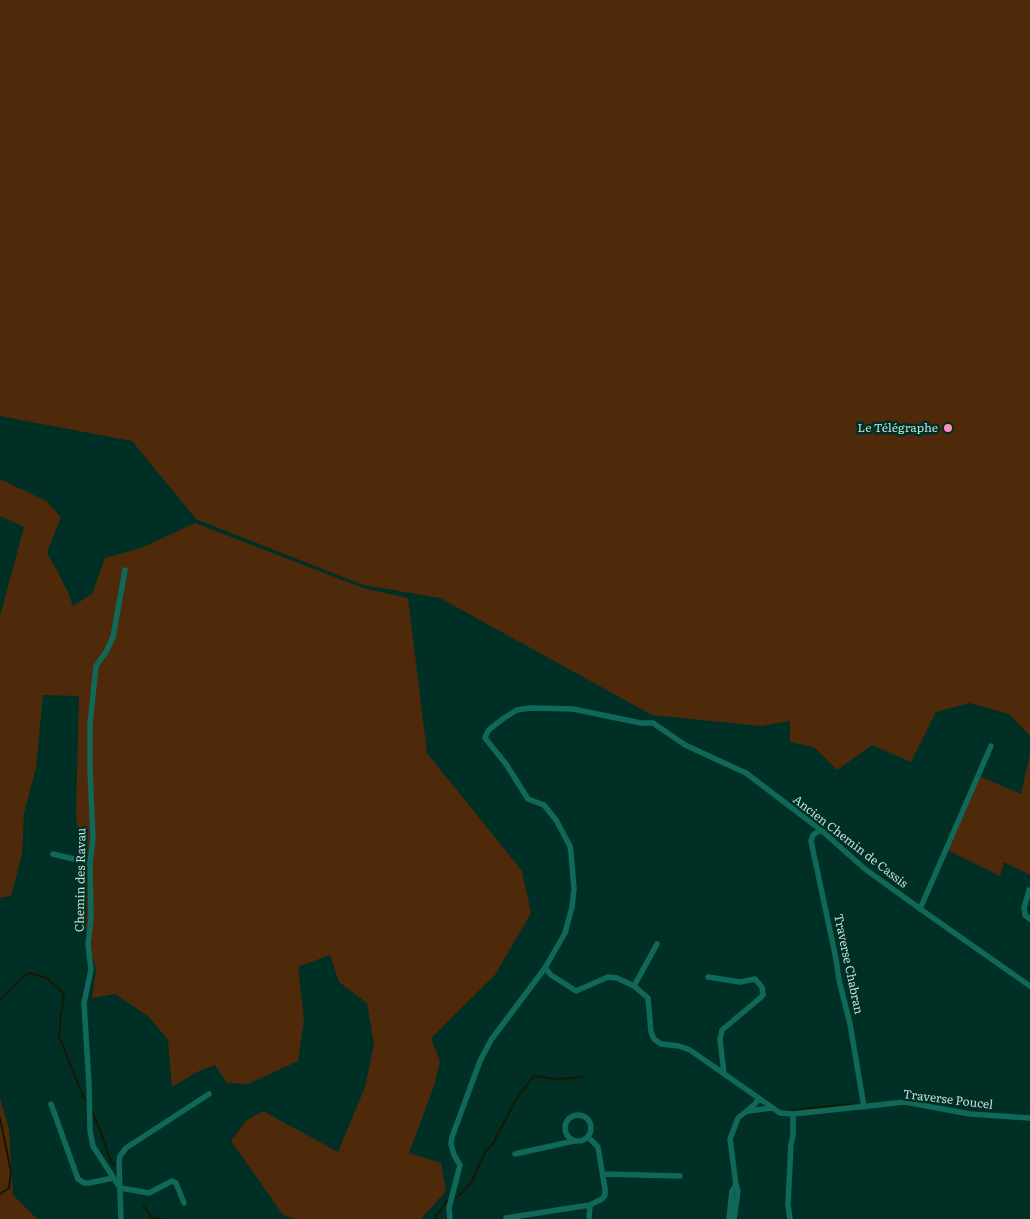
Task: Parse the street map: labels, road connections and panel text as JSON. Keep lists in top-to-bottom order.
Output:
{
  "streets": {
    "street": [
      "Ancien Chemin de Cassis",
      "Chemin des Ravau",
      "Traverse Chabran",
      "Traverse Poucel"
    ]
  },
  "crossings": [
    ["Ancien Chemin de Cassis", "Traverse Chabran"],
    ["Traverse Chabran", "Traverse Poucel"]
  ],
  "places": ["Le Télégraphe"]
}
